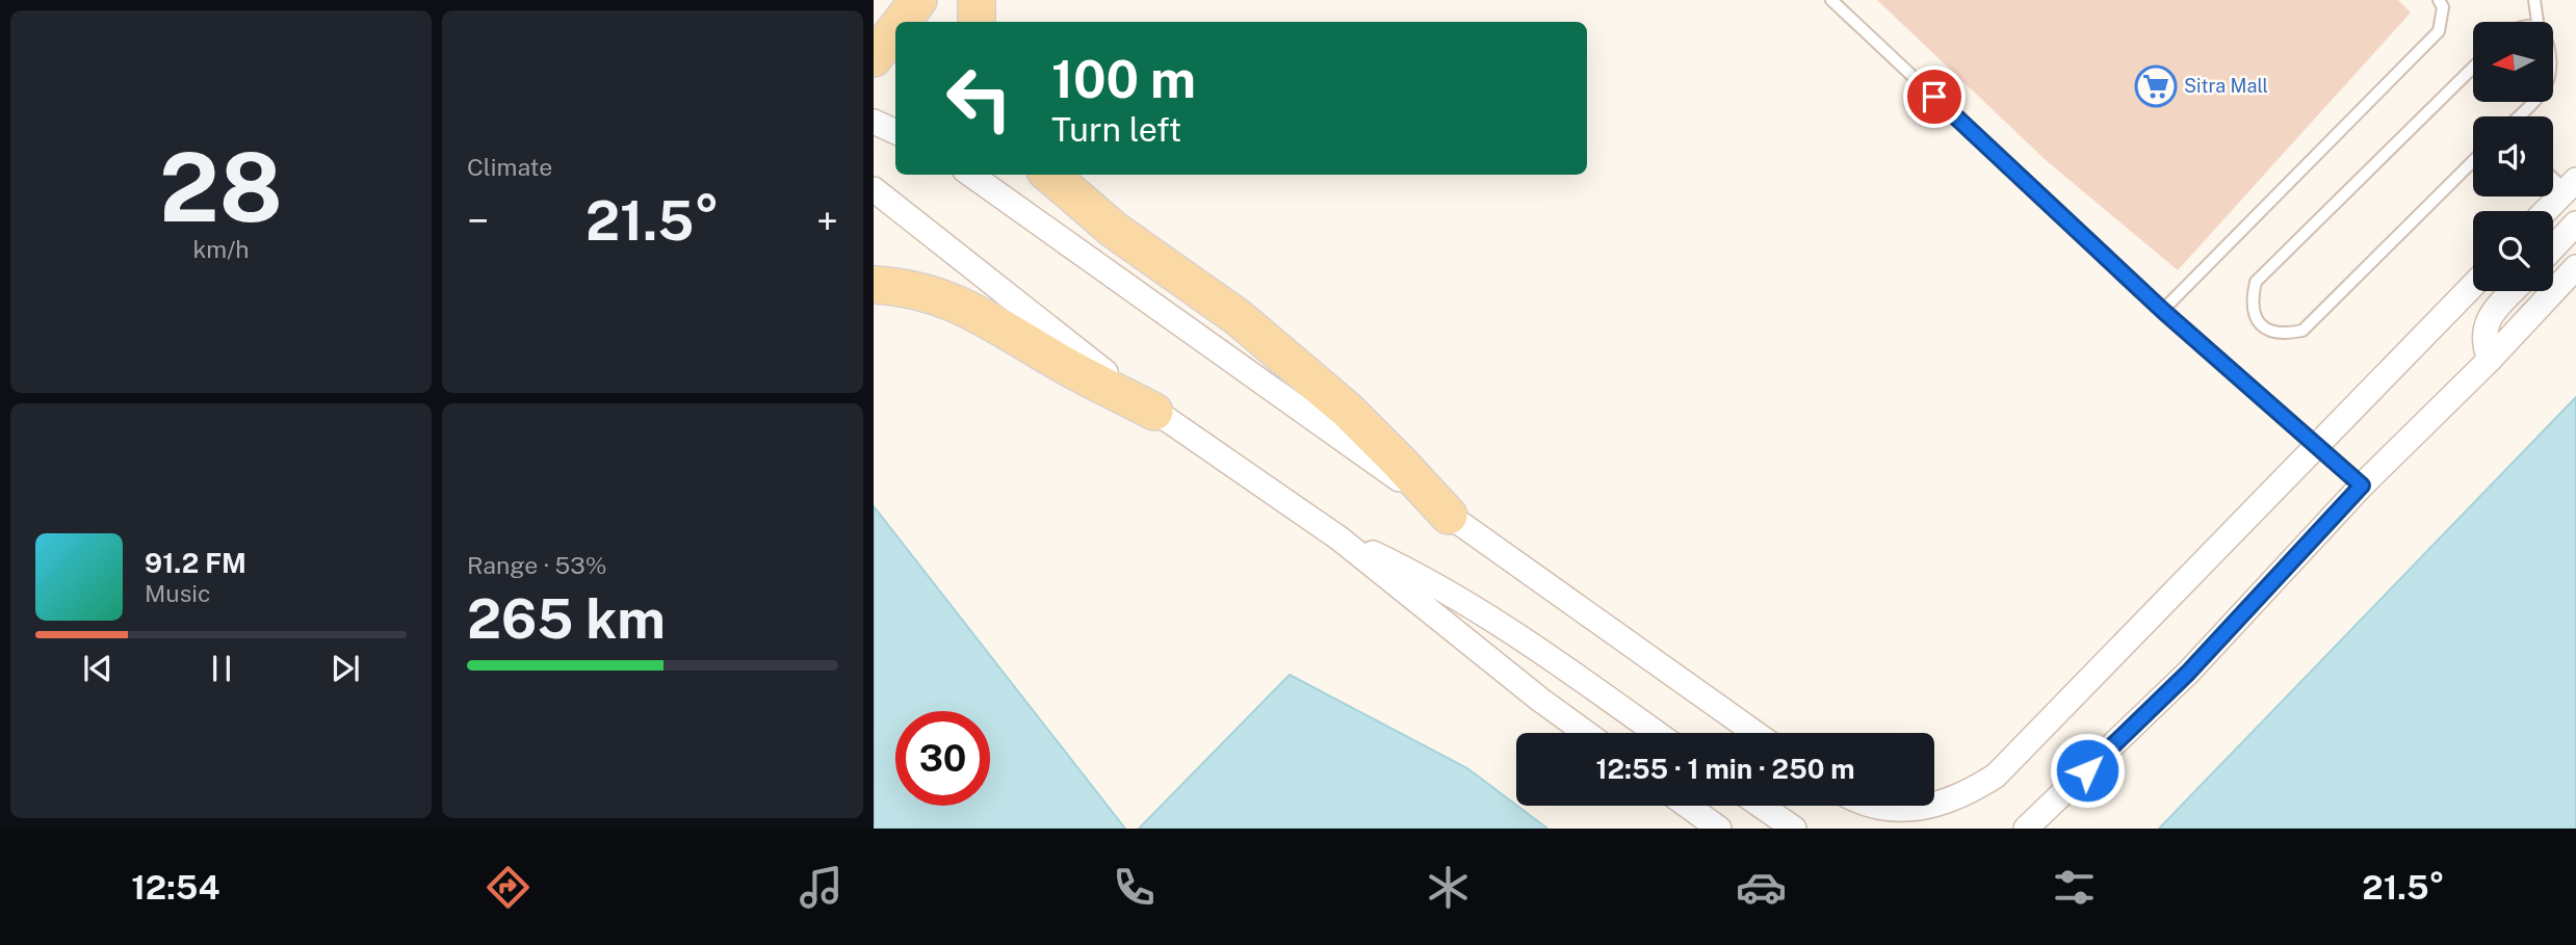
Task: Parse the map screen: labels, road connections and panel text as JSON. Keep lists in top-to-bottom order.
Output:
{
  "places": {
    "supermarket": ["Sitra Mall"]
  },
  "north": "left",
  "page": {
    "tile": [
      ["28", "km/h"],
      "Climate",
      ["Range · 53%", "265 km"]
    ],
    "turn": ["100 m", "Turn left"],
    "heat": ["−", "21.5°", "+"],
    "song": ["91.2 FM", "Music"],
    "limit": "30",
    "trip": "12:55 · 1 min · 250 m",
    "tabs": ["12:54", "21.5°"]
  }
}
